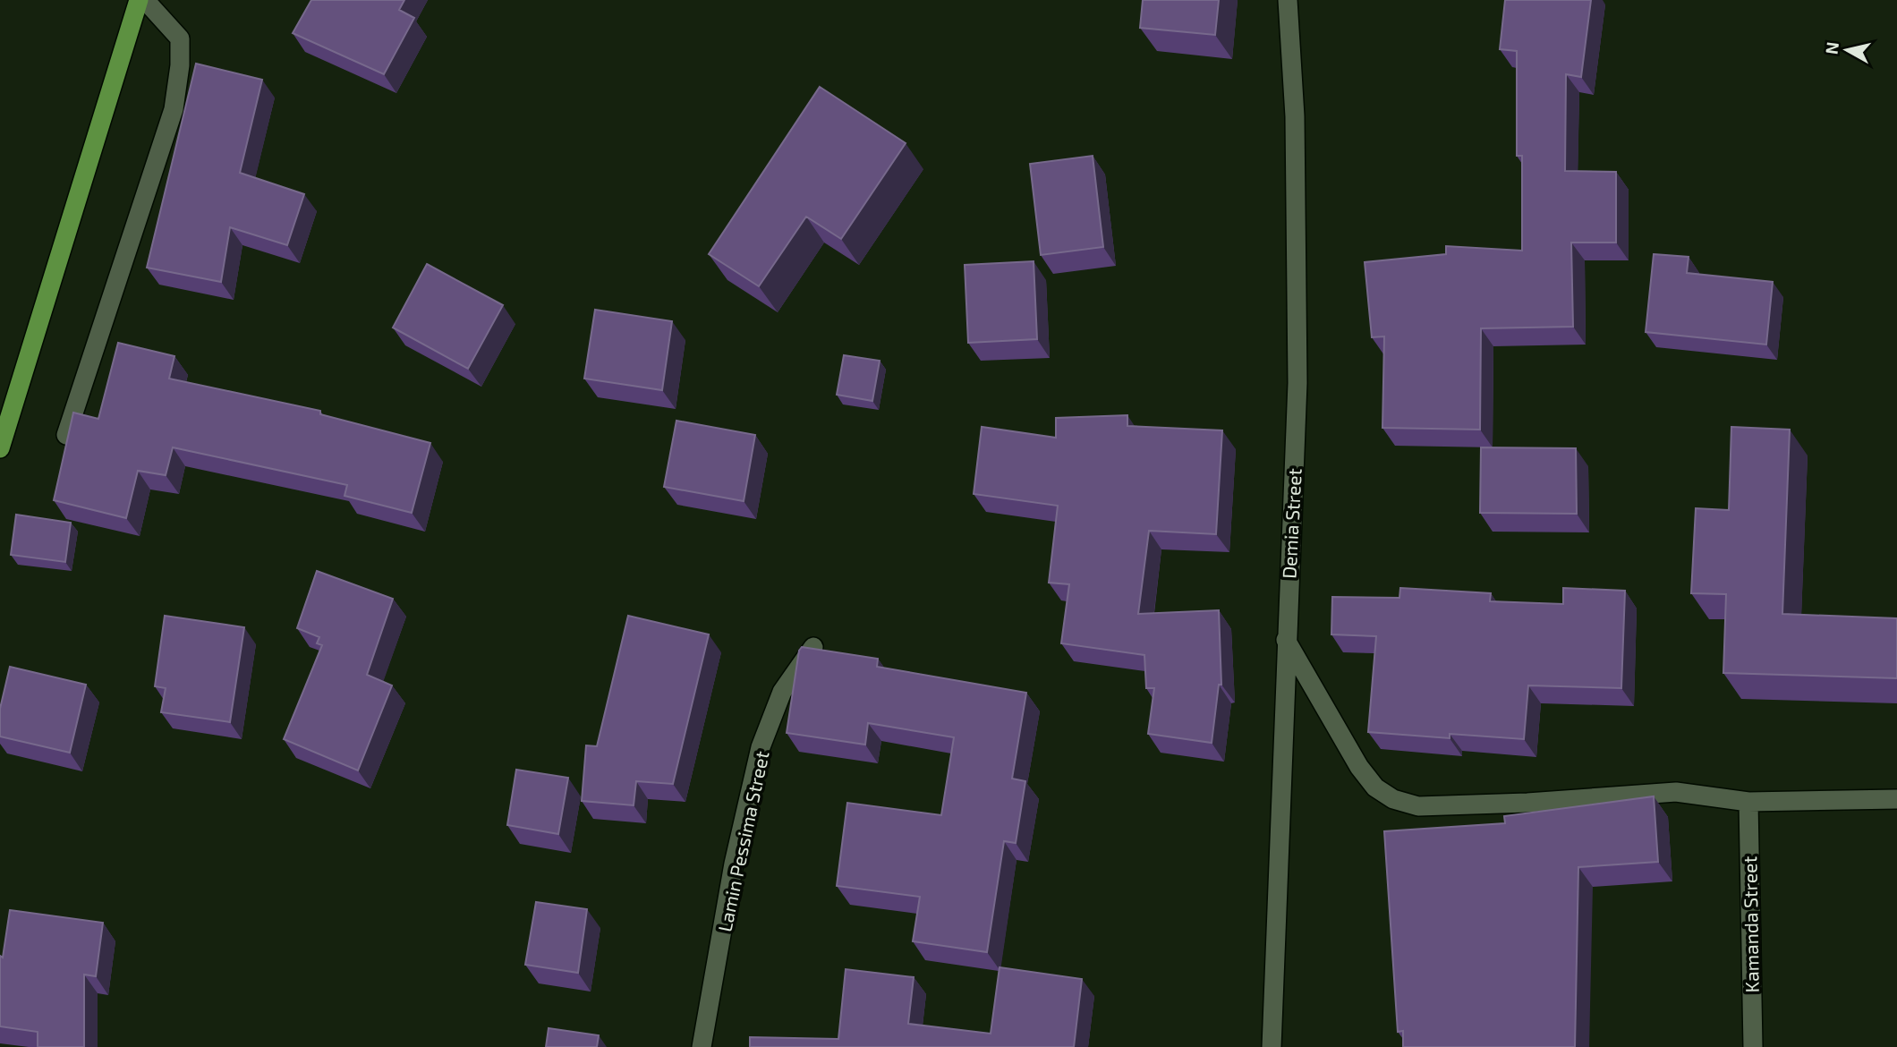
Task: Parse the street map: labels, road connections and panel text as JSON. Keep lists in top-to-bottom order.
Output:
{
  "streets": {
    "street": ["Demia Street", "Lamin Pessima Street", "Kamanda Street"]
  },
  "north": "left"
}
